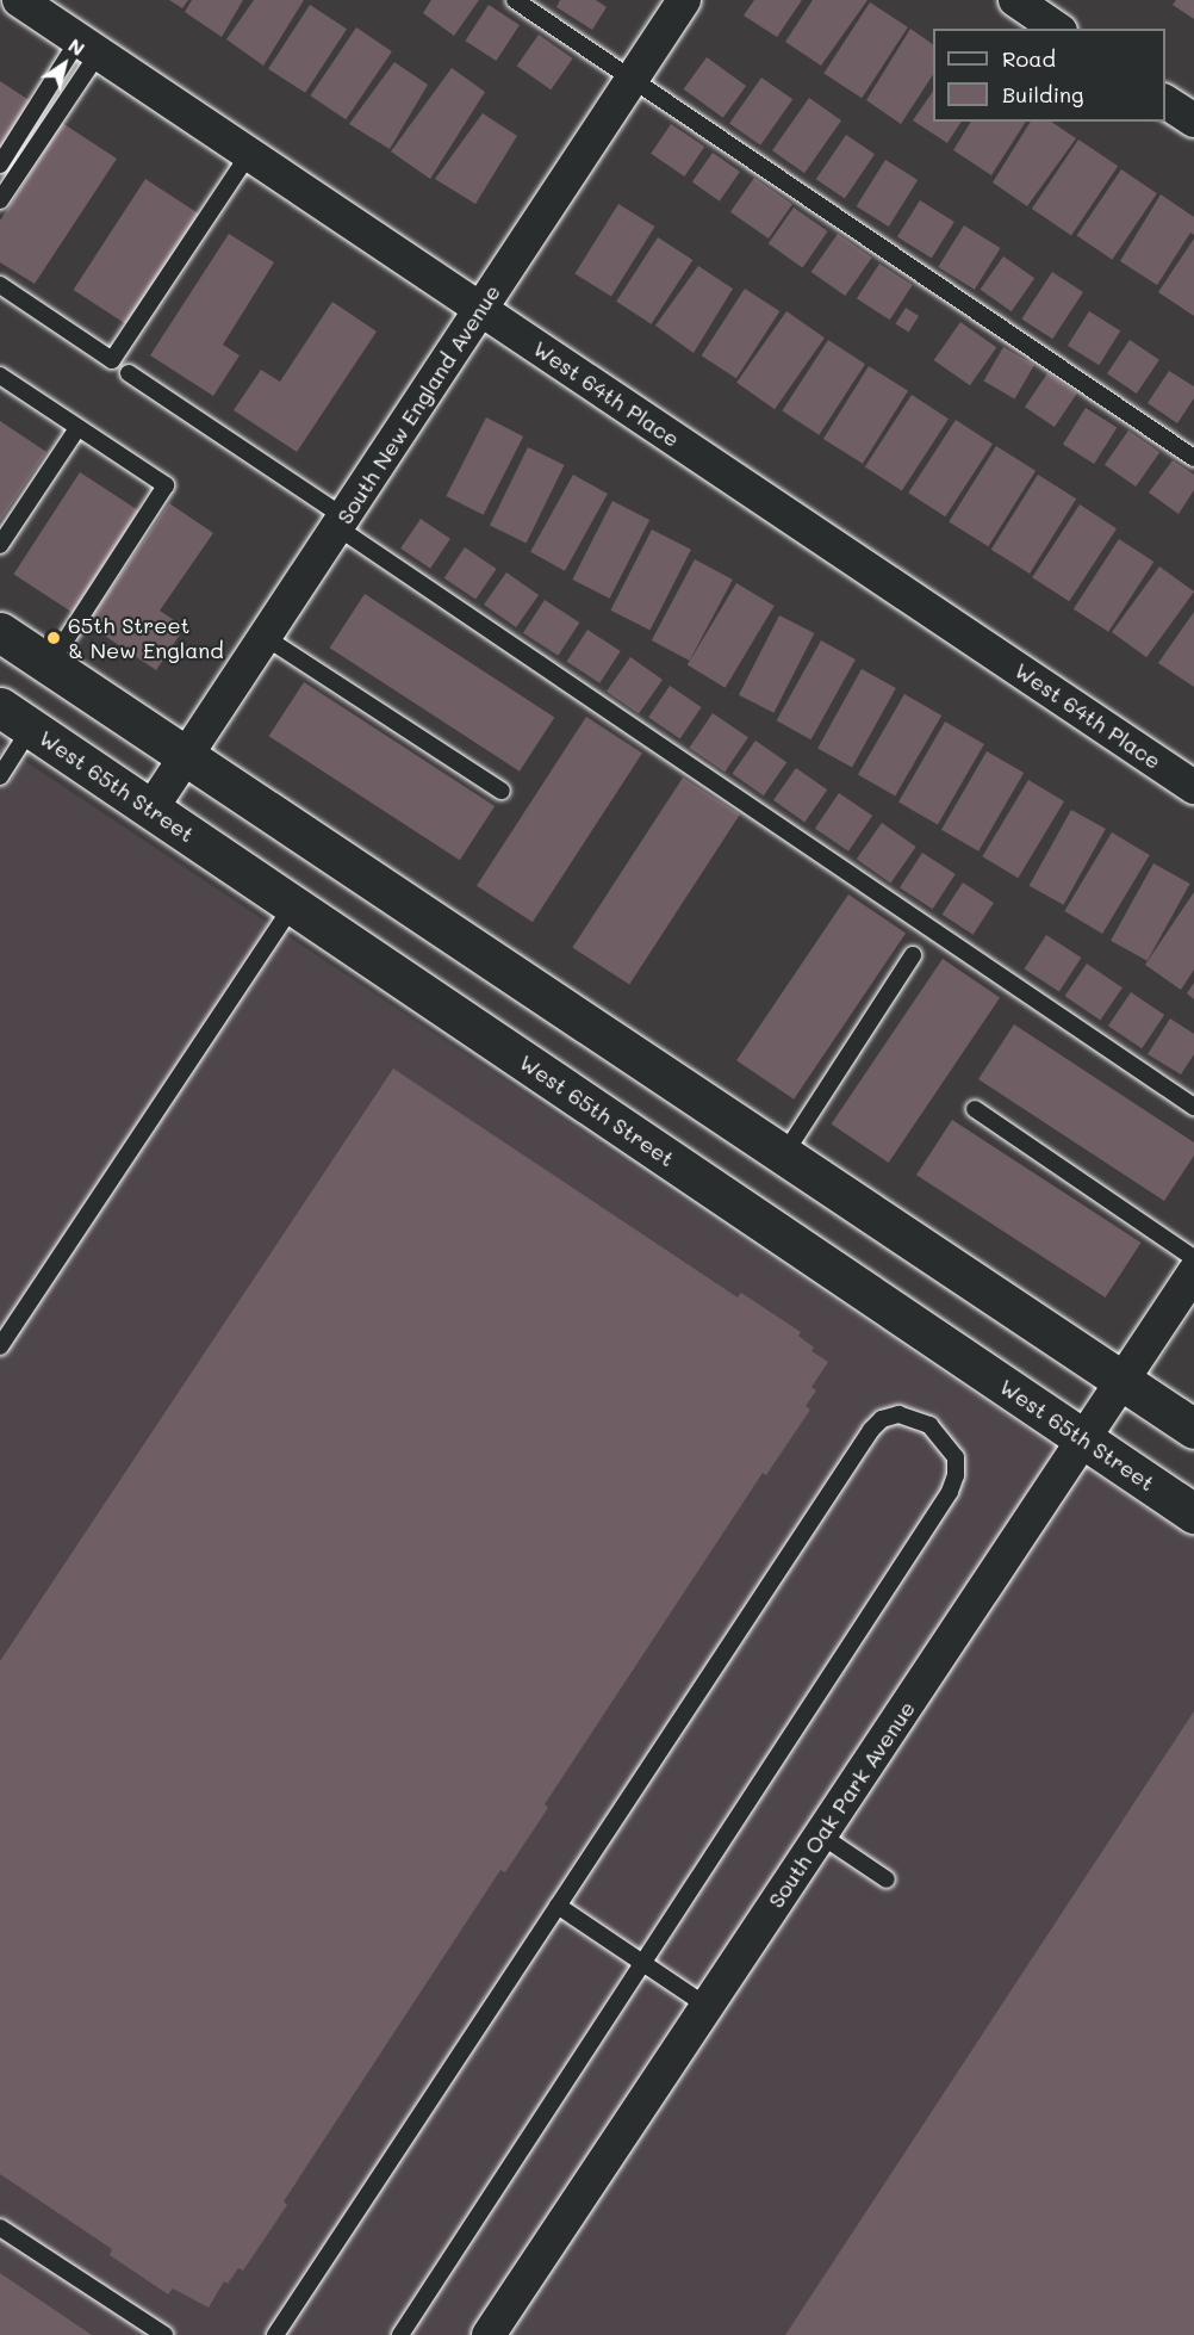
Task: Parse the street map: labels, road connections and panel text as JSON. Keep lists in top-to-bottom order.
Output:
{
  "streets": {
    "street": [
      "West 64th Place",
      "South New England Avenue",
      "West 65th Street",
      "South Oak Park Avenue"
    ]
  },
  "crossings": [
    ["West 64th Place", "South New England Avenue"],
    ["South New England Avenue", "West 65th Street"],
    ["West 65th Street", "South Oak Park Avenue"]
  ],
  "places": ["65th Street & New England"],
  "legend": ["Road", "Building"],
  "north": "top right"
}
